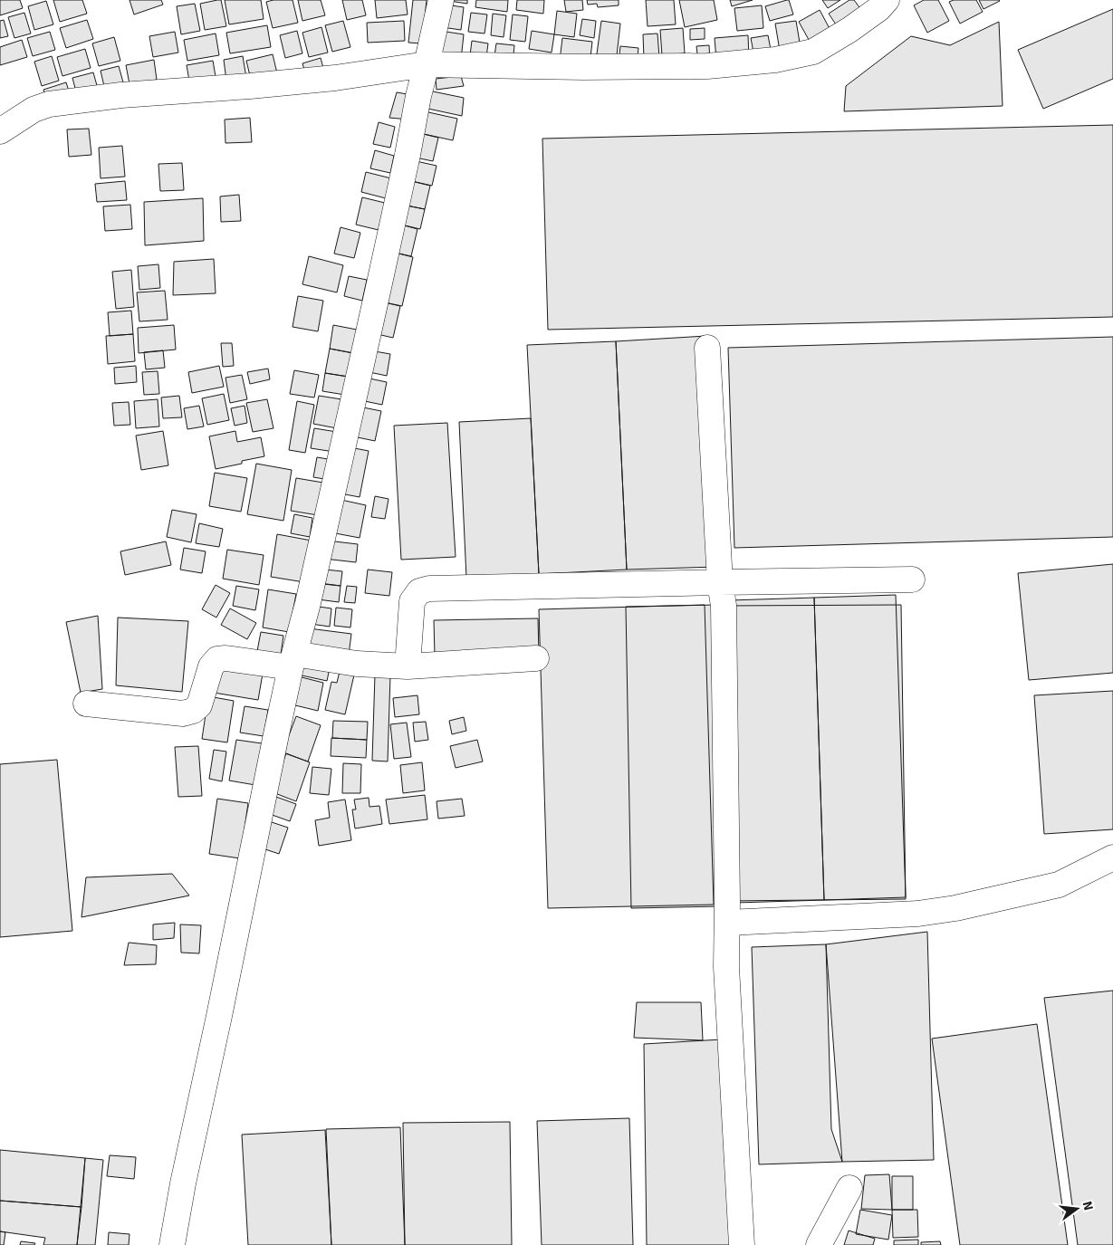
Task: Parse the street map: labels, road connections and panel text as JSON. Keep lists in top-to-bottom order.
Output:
{
  "north": "right"
}
